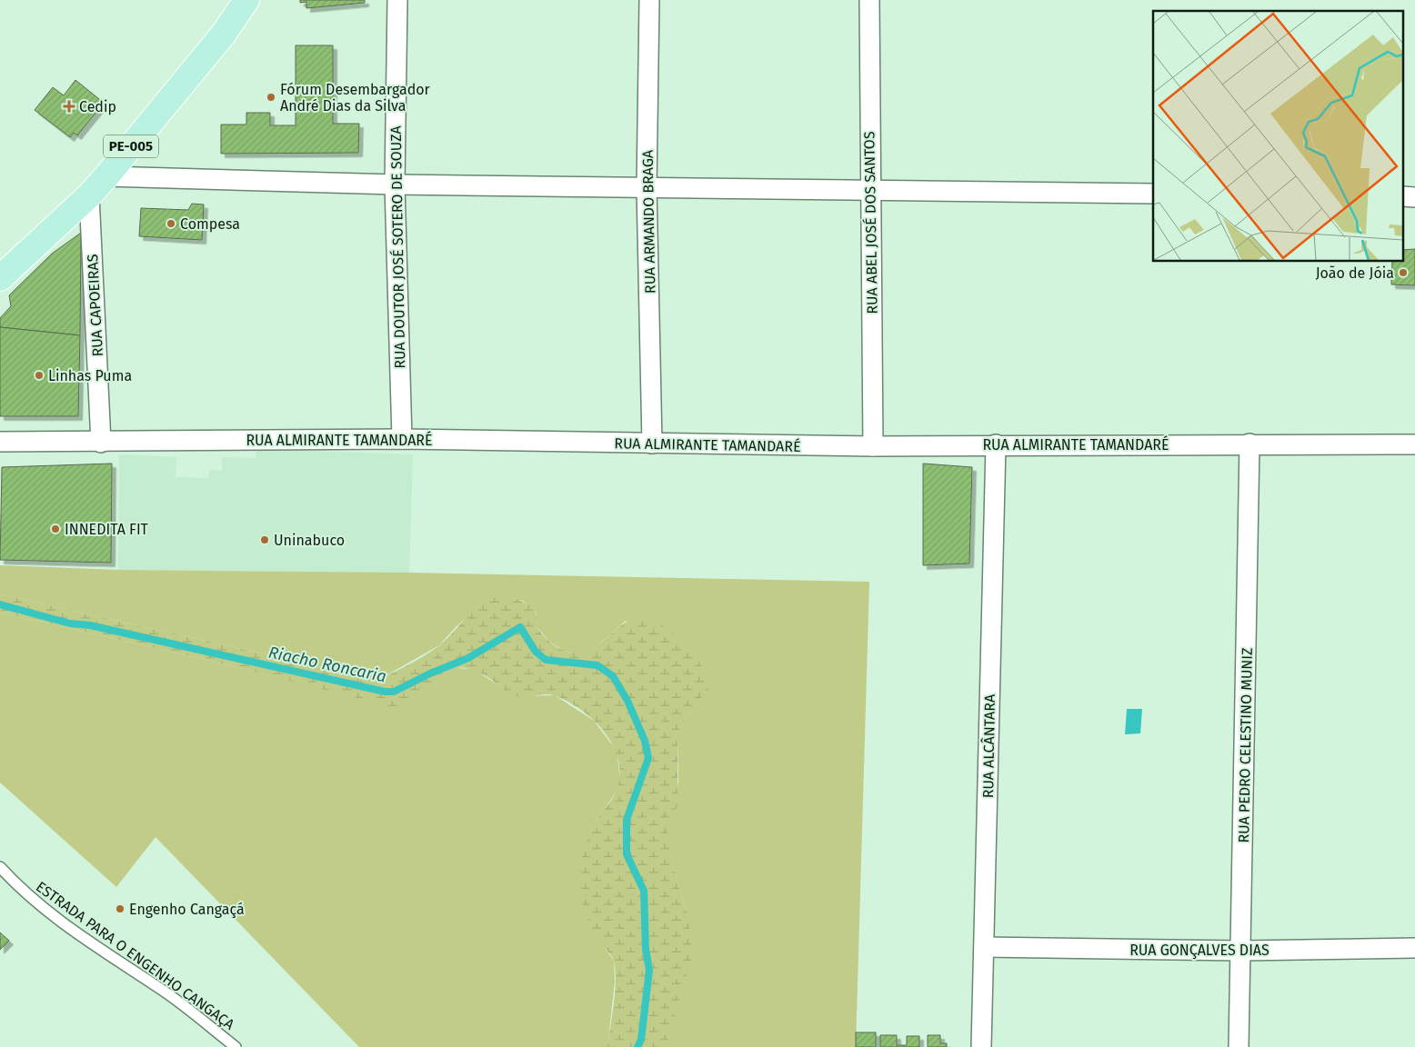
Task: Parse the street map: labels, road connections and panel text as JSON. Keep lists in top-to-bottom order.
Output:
{
  "streets": {
    "main road": ["PE-005"],
    "street": [
      "RUA ARMANDO BRAGA",
      "RUA ABEL JOSÉ DOS SANTOS",
      "RUA DOUTOR JOSÉ SOTERO DE SOUZA",
      "RUA CAPOEIRAS",
      "RUA ALMIRANTE TAMANDARÉ",
      "RUA PEDRO CELESTINO MUNIZ",
      "RUA ALCÂNTARA",
      "RUA GONÇALVES DIAS"
    ],
    "lane": ["ESTRADA PARA O ENGENHO CANGAÇA"]
  },
  "crossings": [
    ["PE-005", "RUA CAPOEIRAS"],
    ["RUA ARMANDO BRAGA", "RUA ALMIRANTE TAMANDARÉ"],
    ["RUA ABEL JOSÉ DOS SANTOS", "RUA ALMIRANTE TAMANDARÉ"],
    ["RUA DOUTOR JOSÉ SOTERO DE SOUZA", "RUA ALMIRANTE TAMANDARÉ"],
    ["RUA CAPOEIRAS", "RUA ALMIRANTE TAMANDARÉ"],
    ["RUA ALMIRANTE TAMANDARÉ", "RUA PEDRO CELESTINO MUNIZ"],
    ["RUA ALMIRANTE TAMANDARÉ", "RUA ALCÂNTARA"],
    ["RUA PEDRO CELESTINO MUNIZ", "RUA GONÇALVES DIAS"],
    ["RUA ALCÂNTARA", "RUA GONÇALVES DIAS"]
  ],
  "water": ["Riacho Roncaria"],
  "places": {
    "other": [
      "Fórum Desembargador André Dias da Silva",
      "Compesa",
      "João de Jóia",
      "Linhas Puma",
      "INNEDITA FIT",
      "Uninabuco",
      "Engenho Cangaçá"
    ],
    "health": ["Cedip"]
  }
}
